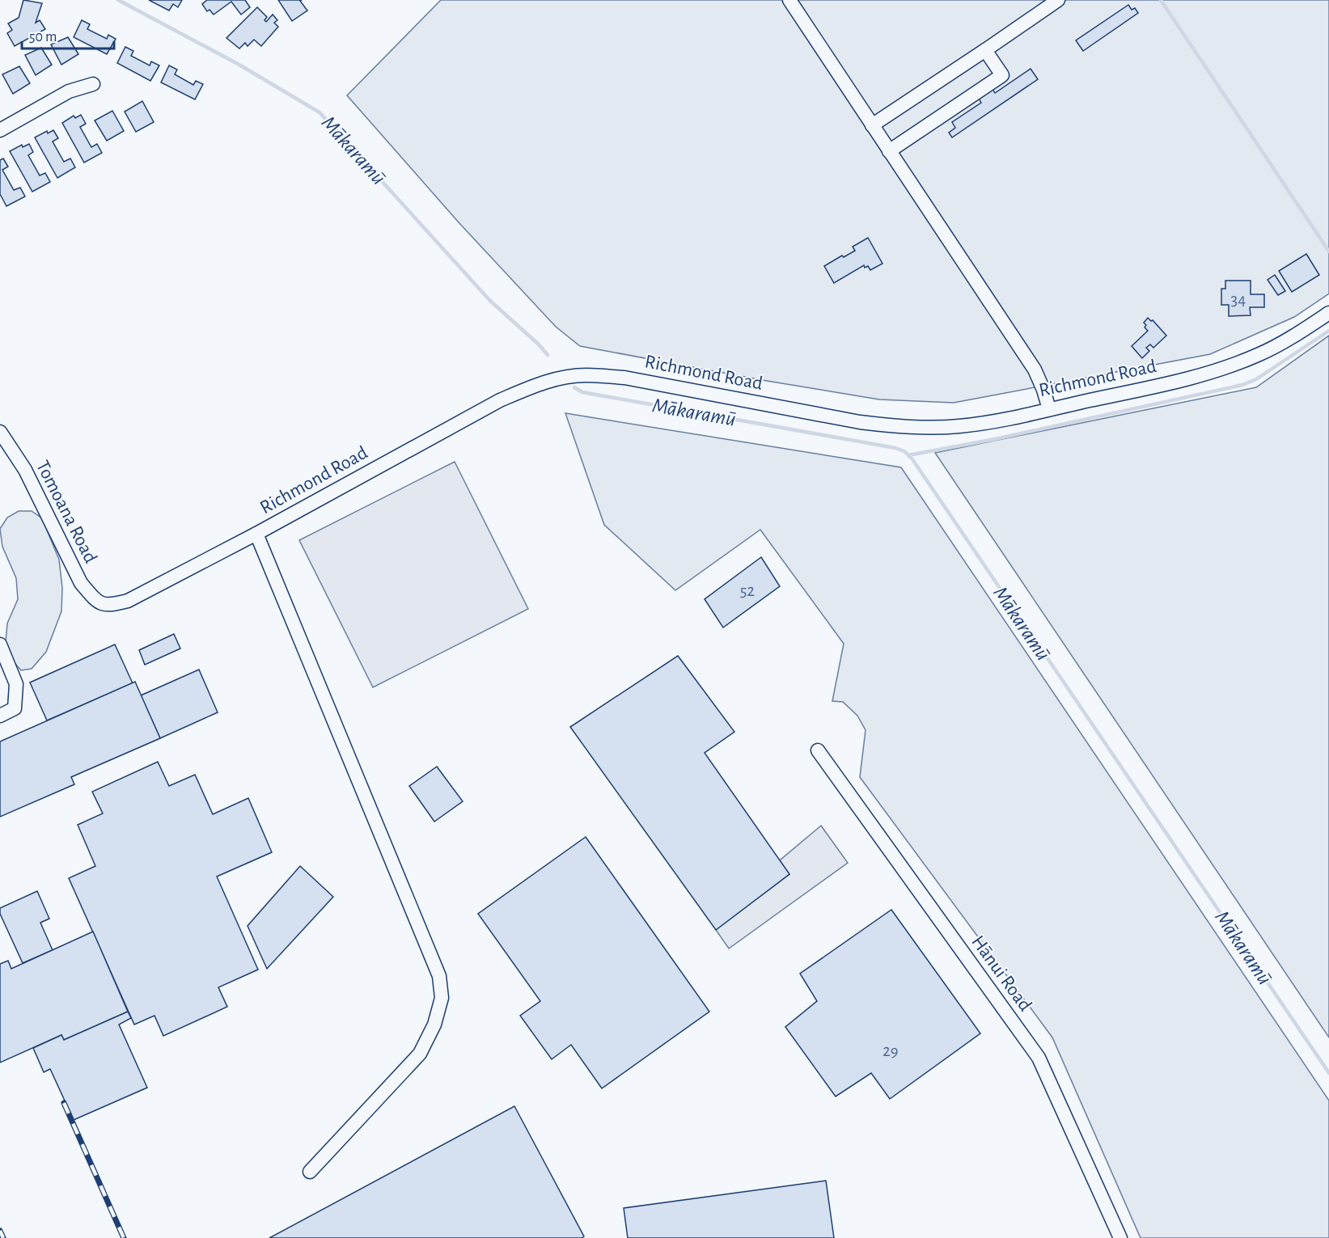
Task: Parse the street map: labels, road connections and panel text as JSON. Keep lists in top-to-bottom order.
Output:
{
  "streets": {
    "street": ["Richmond Road", "Tomoana Road", "Hānui Road"]
  },
  "crossings": [
    ["Richmond Road", "Tomoana Road"]
  ],
  "water": ["Mākaramū"],
  "house_numbers": ["34", "52", "29"],
  "scale_bar": "50 m"
}
